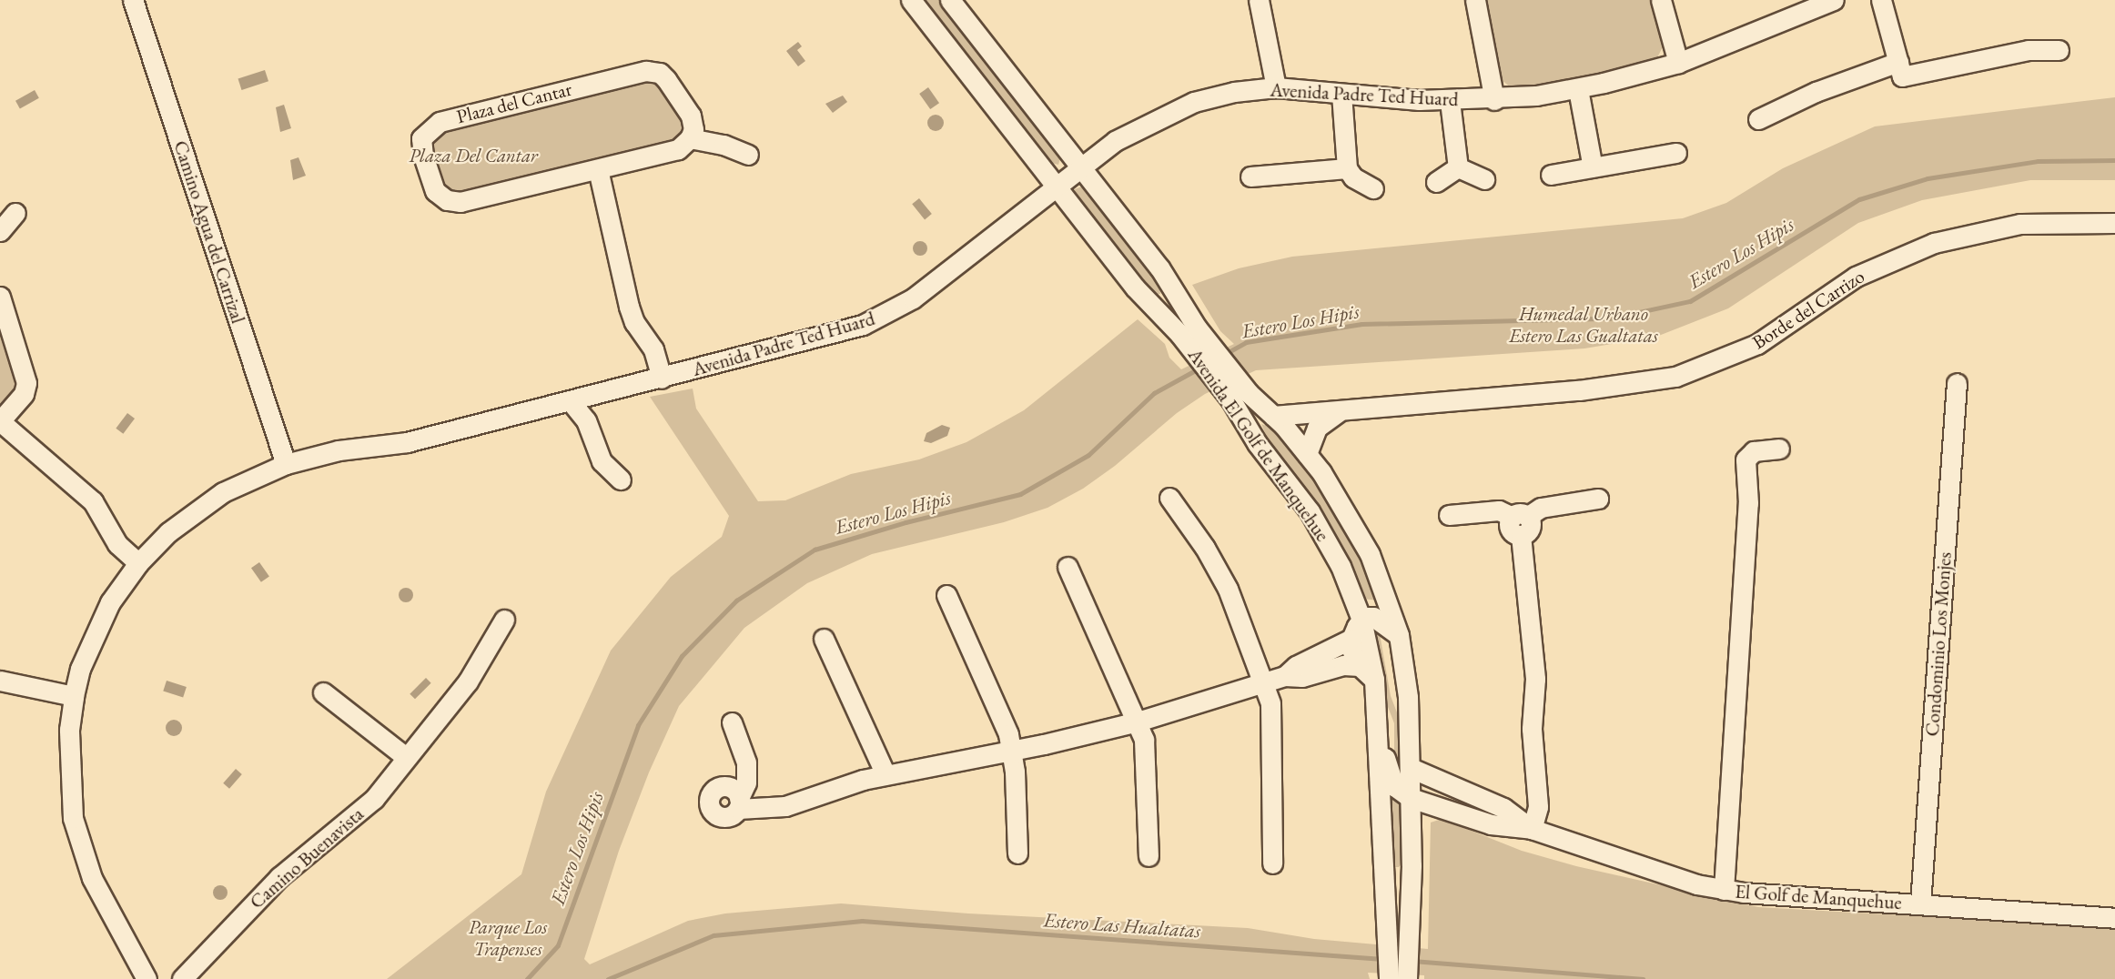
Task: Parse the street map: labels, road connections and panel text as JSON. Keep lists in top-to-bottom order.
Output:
{
  "streets": {
    "street": [
      "Avenida Padre Ted Huard",
      "Plaza del Cantar",
      "Camino Agua del Carrizal",
      "Borde del Carrizo",
      "Avenida El Golf de Manquehue",
      "Condominio Los Monjes",
      "Camino Buenavista",
      "El Golf de Manquehue"
    ]
  },
  "crossings": [
    ["Avenida Padre Ted Huard", "Camino Agua del Carrizal"],
    ["Avenida Padre Ted Huard", "Avenida El Golf de Manquehue"],
    ["Borde del Carrizo", "Avenida El Golf de Manquehue"],
    ["Avenida El Golf de Manquehue", "El Golf de Manquehue"],
    ["Condominio Los Monjes", "El Golf de Manquehue"]
  ],
  "water": ["Estero Los Hipis", "Estero Las Hualtatas"],
  "parks": ["Plaza Del Cantar", "Humedal Urbano Estero Las Gualtatas", "Parque Los Trapenses"]
}
